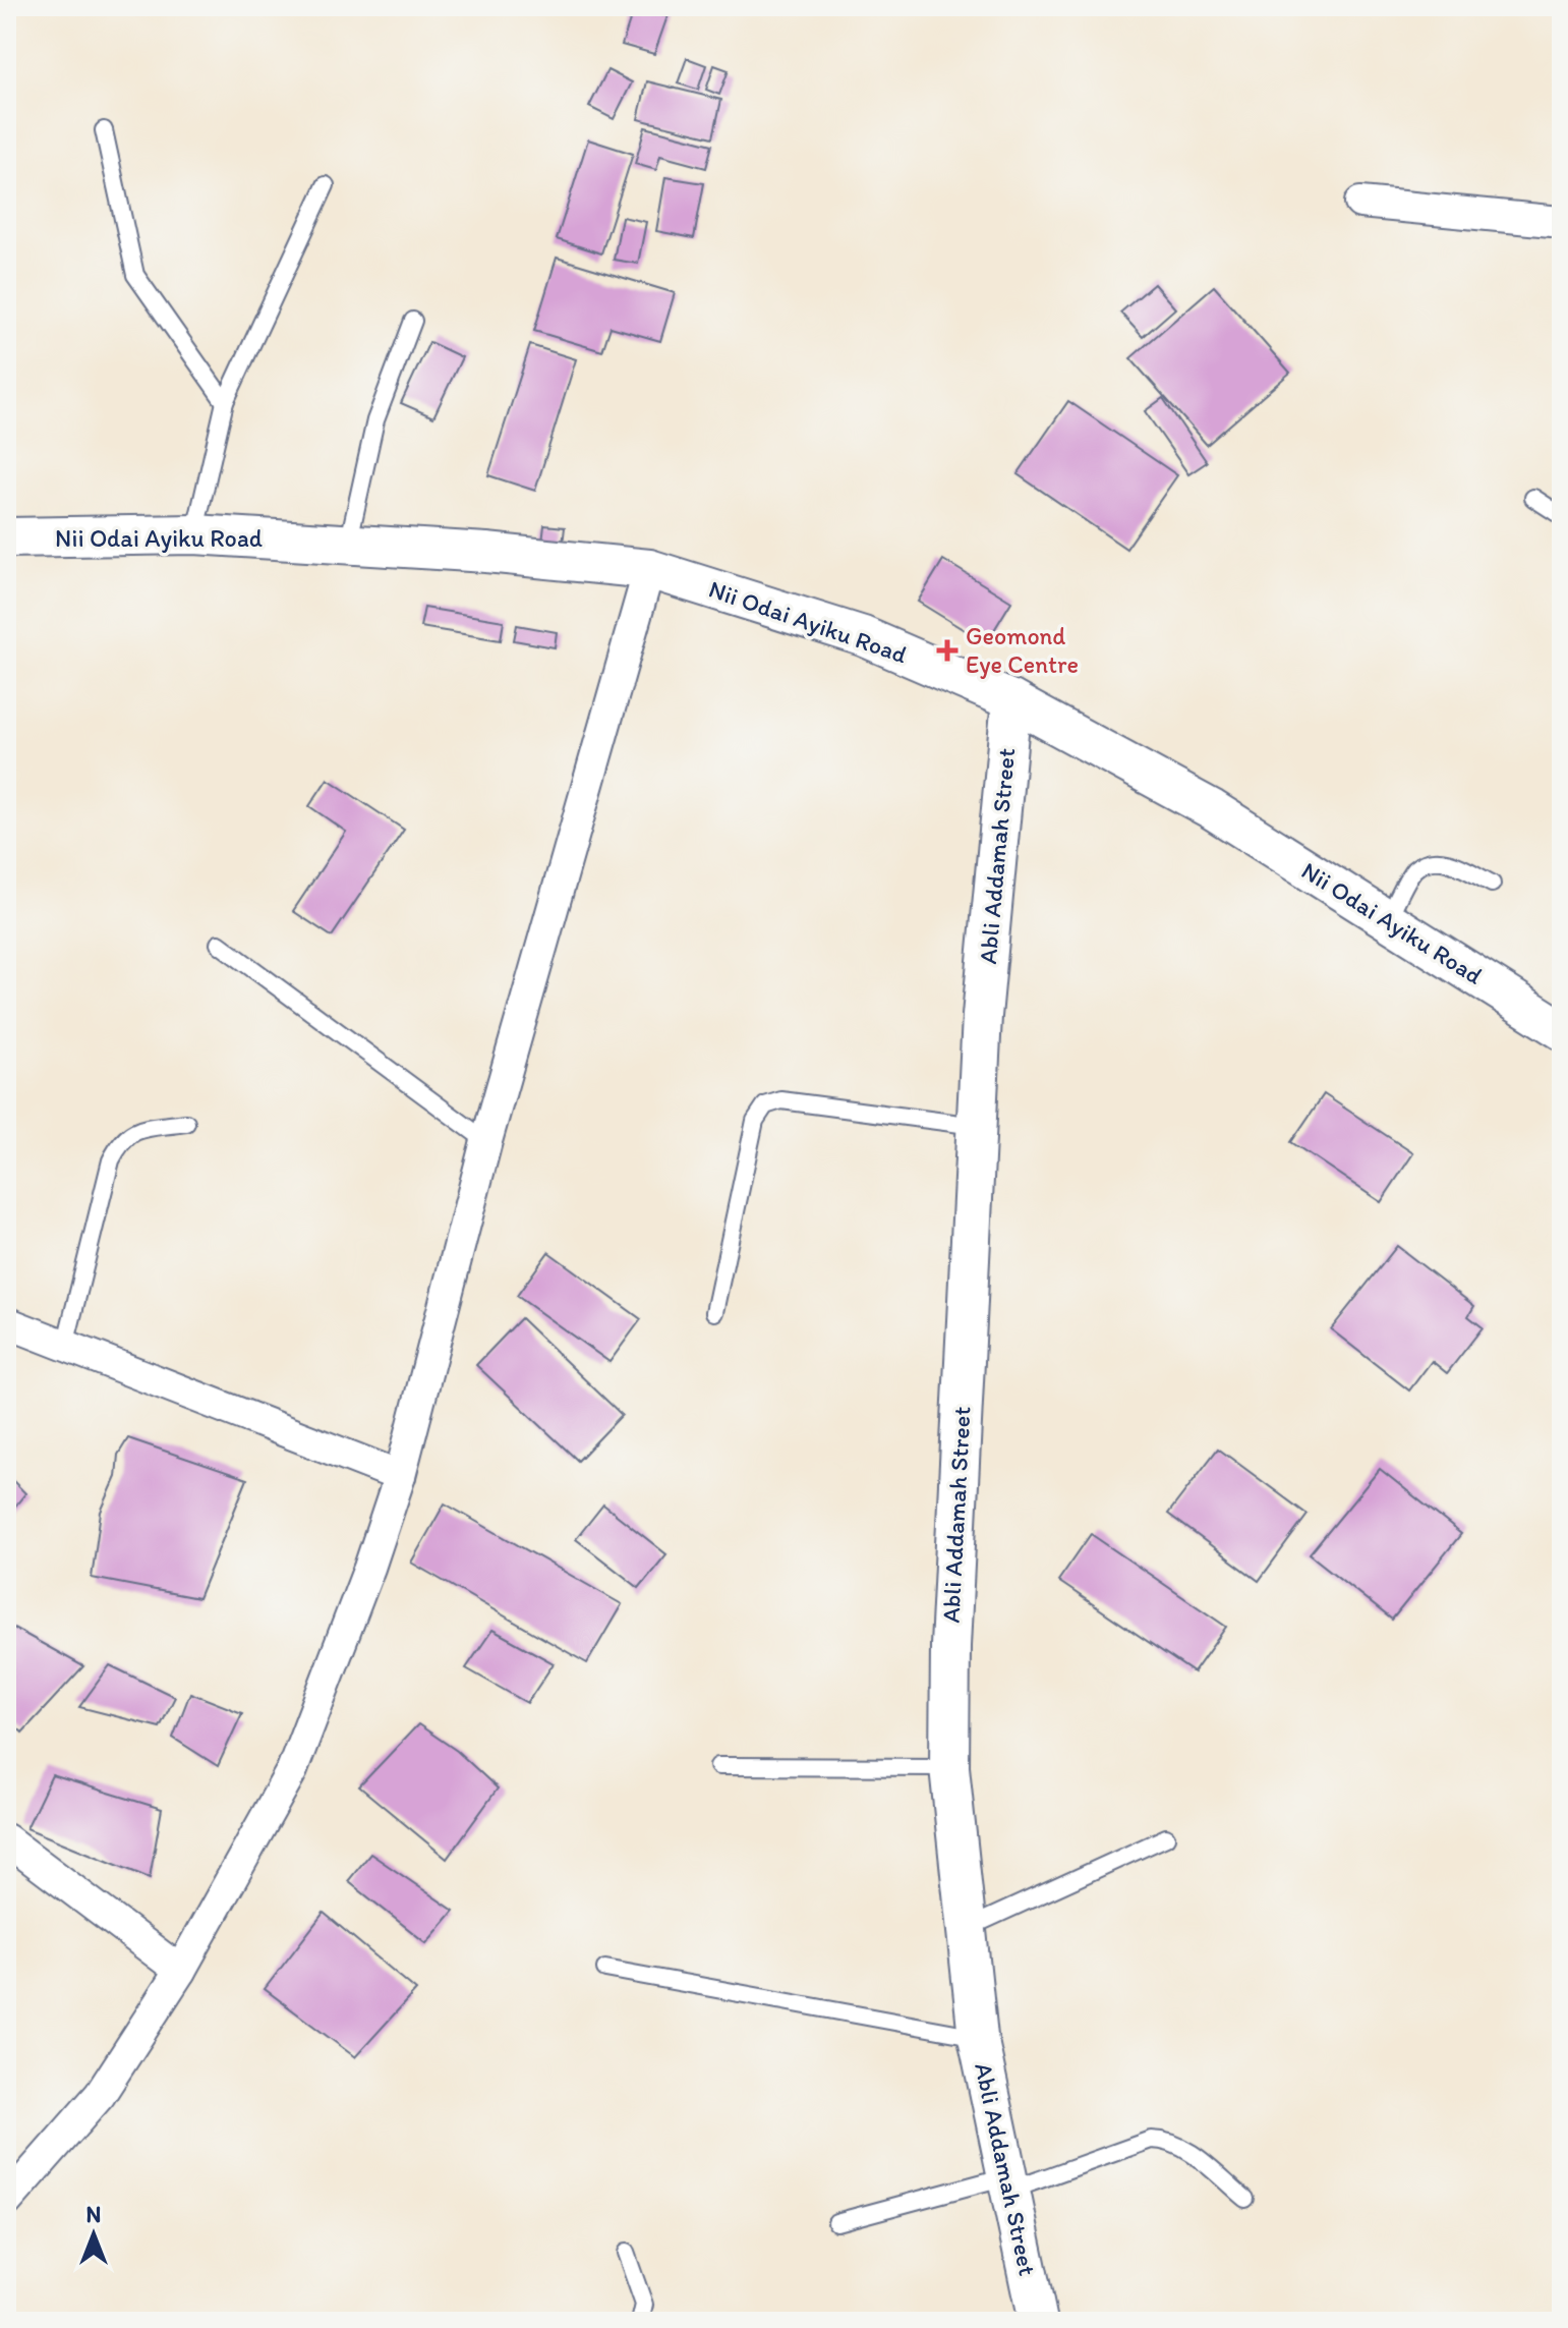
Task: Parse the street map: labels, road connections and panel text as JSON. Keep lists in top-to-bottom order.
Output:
{
  "streets": {
    "street": ["Nii Odai Ayiku Road", "Abli Addamah Street"]
  },
  "crossings": [
    ["Nii Odai Ayiku Road", "Abli Addamah Street"]
  ],
  "places": {
    "health": ["Geomond Eye Centre"]
  },
  "north": "top"
}
